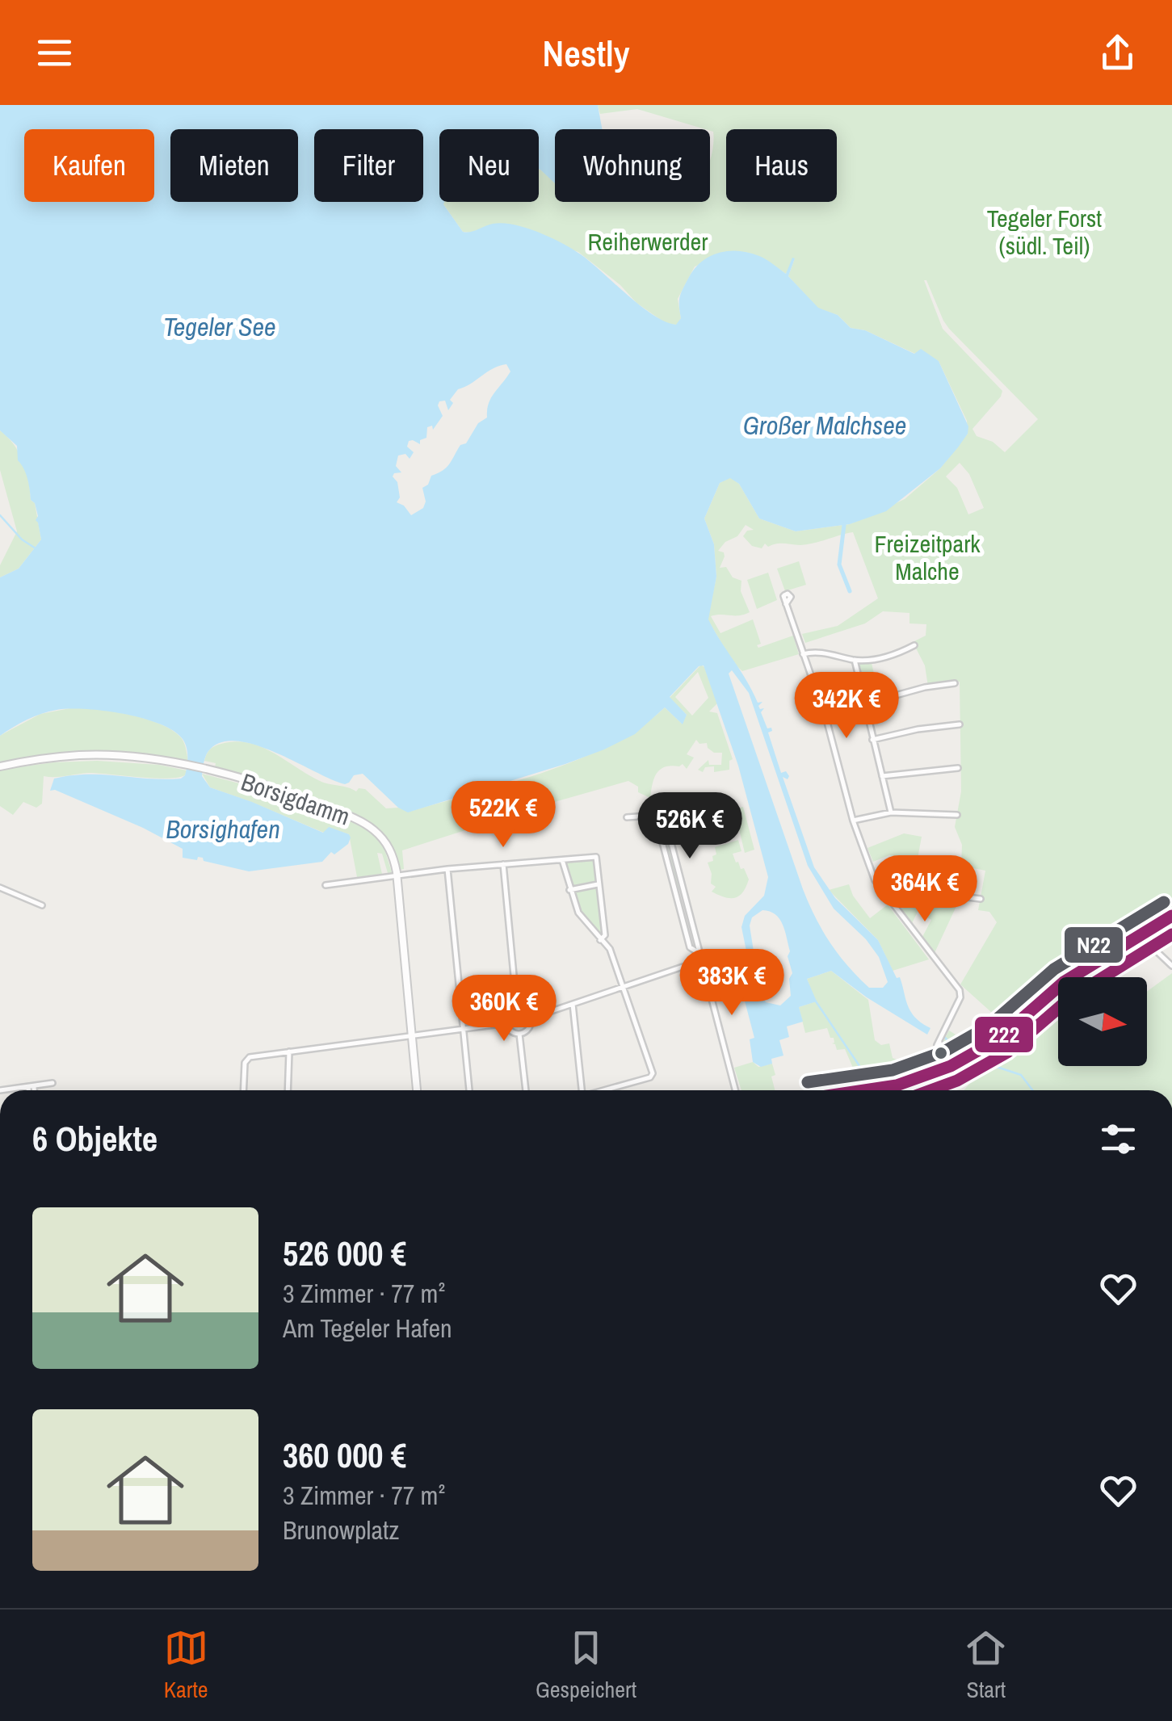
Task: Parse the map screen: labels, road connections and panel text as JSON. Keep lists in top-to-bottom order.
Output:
{
  "streets": {
    "street": ["Borsigdamm"]
  },
  "water": ["Tegeler See", "Großer Malchsee", "Borsighafen"],
  "parks": ["Tegeler Forst (südl. Teil)", "Reiherwerder", "Freizeitpark Malche"],
  "lines": ["transit line N22", "transit line 222"],
  "north": "right",
  "page": {
    "header": "Nestly",
    "chip": [
      "Kaufen",
      "Mieten",
      "Filter",
      "Neu",
      "Wohnung",
      "Haus"
    ],
    "price": [
      "342K €",
      "522K €",
      "526K €",
      "364K €",
      "383K €",
      "360K €"
    ],
    "heading": "6 Objekte",
    "list": [
      {
        "name": "526 000 €",
        "note": "3 Zimmer · 77 m² · Am Tegeler Hafen"
      },
      {
        "name": "360 000 €",
        "note": "3 Zimmer · 77 m² · Brunowplatz"
      }
    ],
    "tabs": ["Karte", "Gespeichert", "Start"]
  }
}
